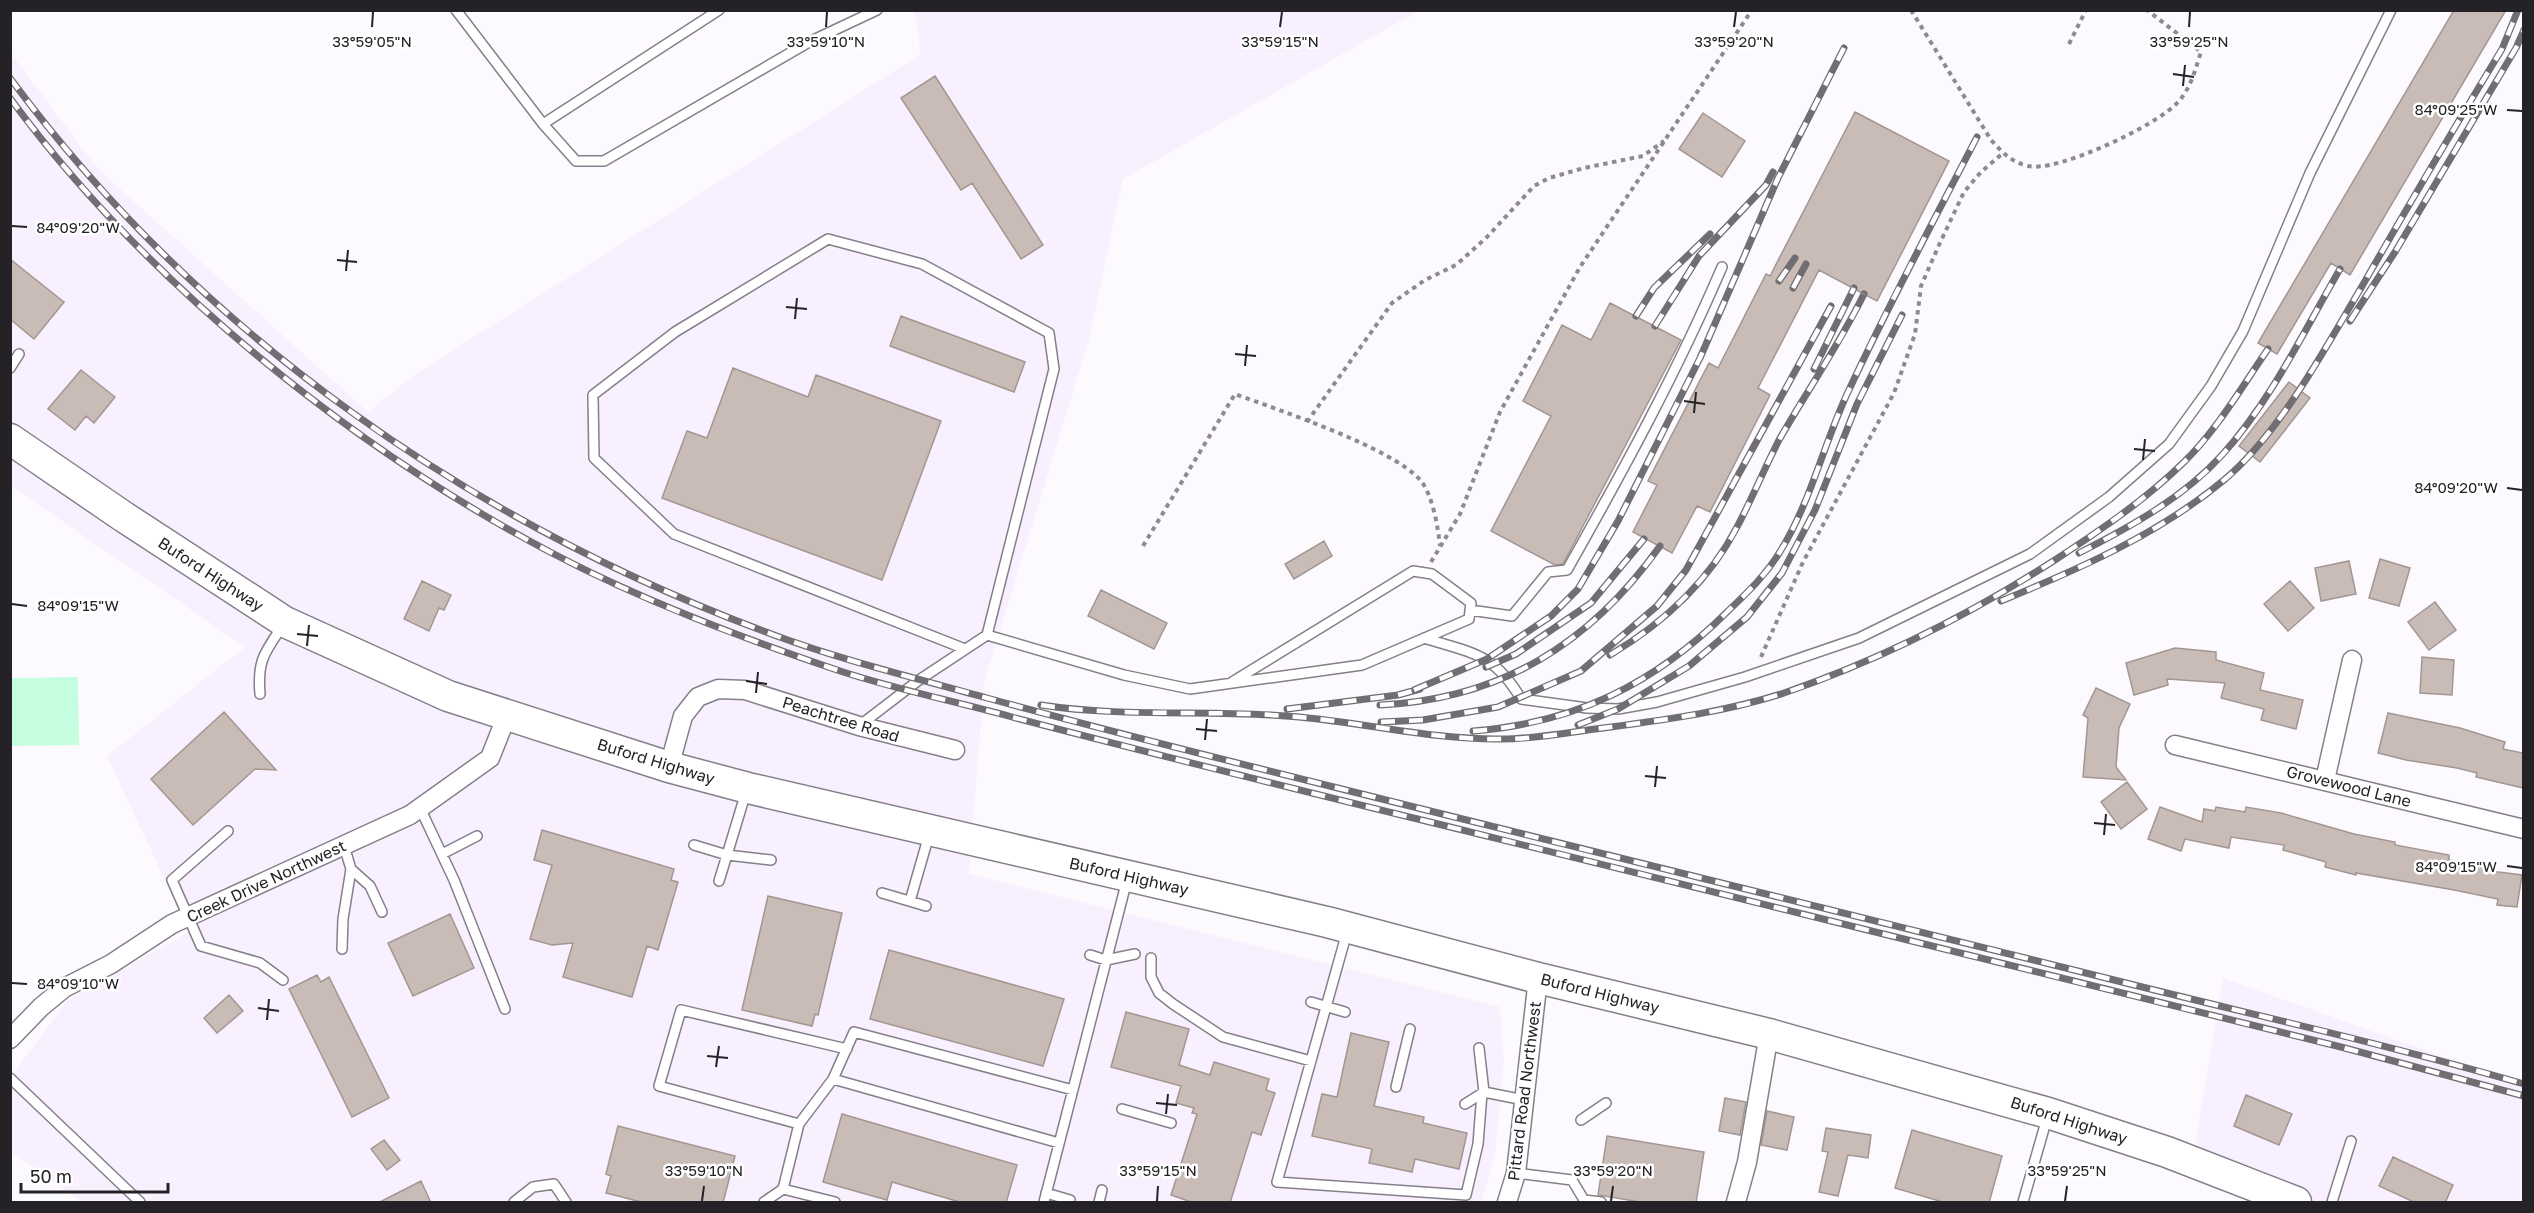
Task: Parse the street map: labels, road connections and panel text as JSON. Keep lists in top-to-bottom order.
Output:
{
  "streets": {
    "main road": ["Buford Highway"],
    "street": [
      "Peachtree Road",
      "Grovewood Lane",
      "Creek Drive Northwest",
      "Pittard Road Northwest"
    ]
  },
  "crossings": [
    ["Buford Highway", "Peachtree Road"],
    ["Buford Highway", "Creek Drive Northwest"],
    ["Buford Highway", "Pittard Road Northwest"]
  ],
  "scale_bar": "50 m",
  "coordinates": [
    "33°59'05\"N",
    "33°59'10\"N",
    "33°59'15\"N",
    "33°59'20\"N",
    "33°59'25\"N",
    "84°09'25\"W",
    "84°09'20\"W",
    "84°09'15\"W",
    "84°09'10\"W"
  ]
}
